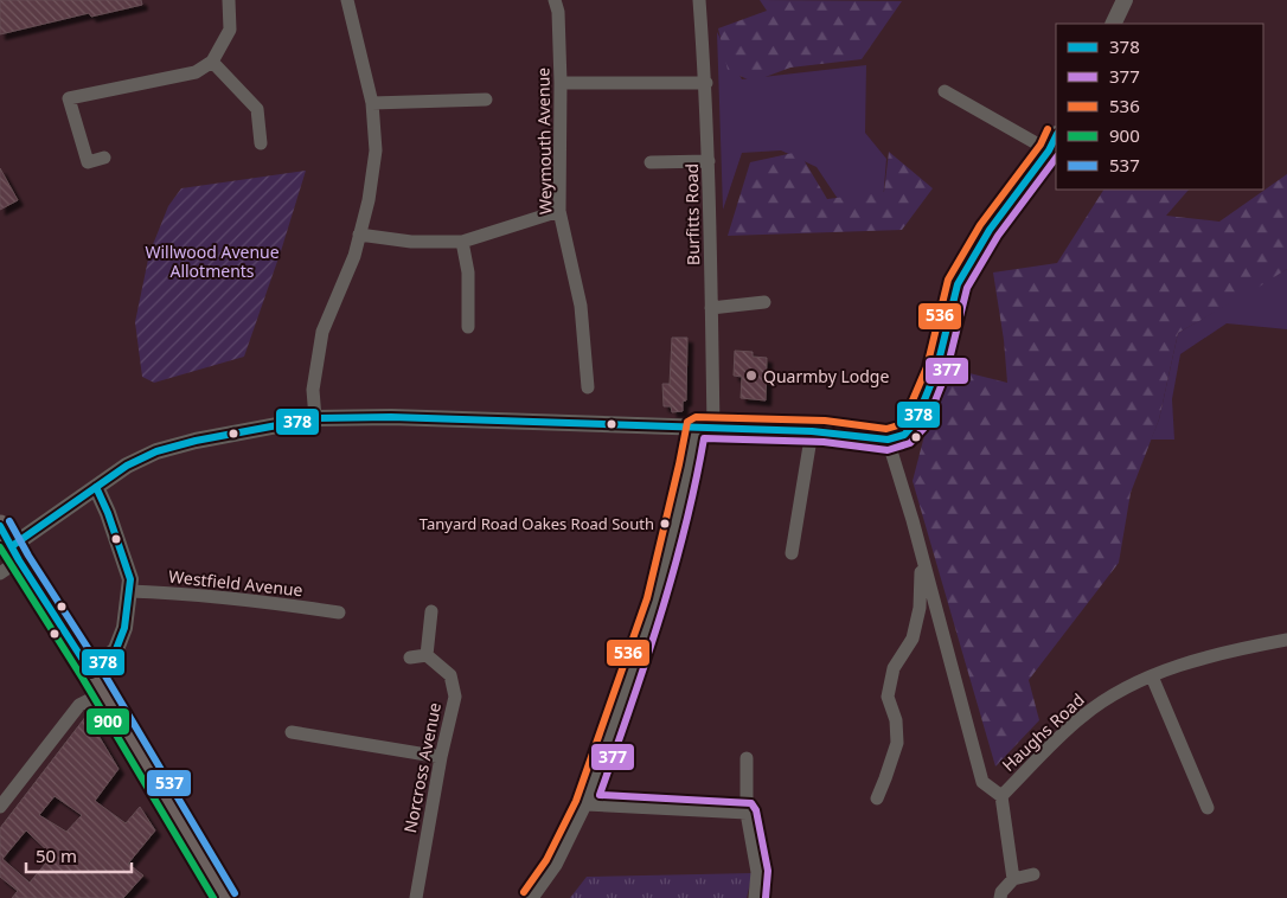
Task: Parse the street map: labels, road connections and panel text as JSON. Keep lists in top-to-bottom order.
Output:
{
  "streets": {
    "street": [
      "Weymouth Avenue",
      "Burfitts Road",
      "Westfield Avenue",
      "Haughs Road",
      "Norcross Avenue"
    ]
  },
  "parks": ["Willwood Avenue Allotments"],
  "places": ["Quarmby Lodge", "Tanyard Road Oakes Road South"],
  "lines": [
    "transit line 536",
    "transit line 378",
    "transit line 377",
    "transit line 537",
    "transit line 900"
  ],
  "legend": [
    "378",
    "377",
    "536",
    "900",
    "537"
  ],
  "scale_bar": "50 m"
}
